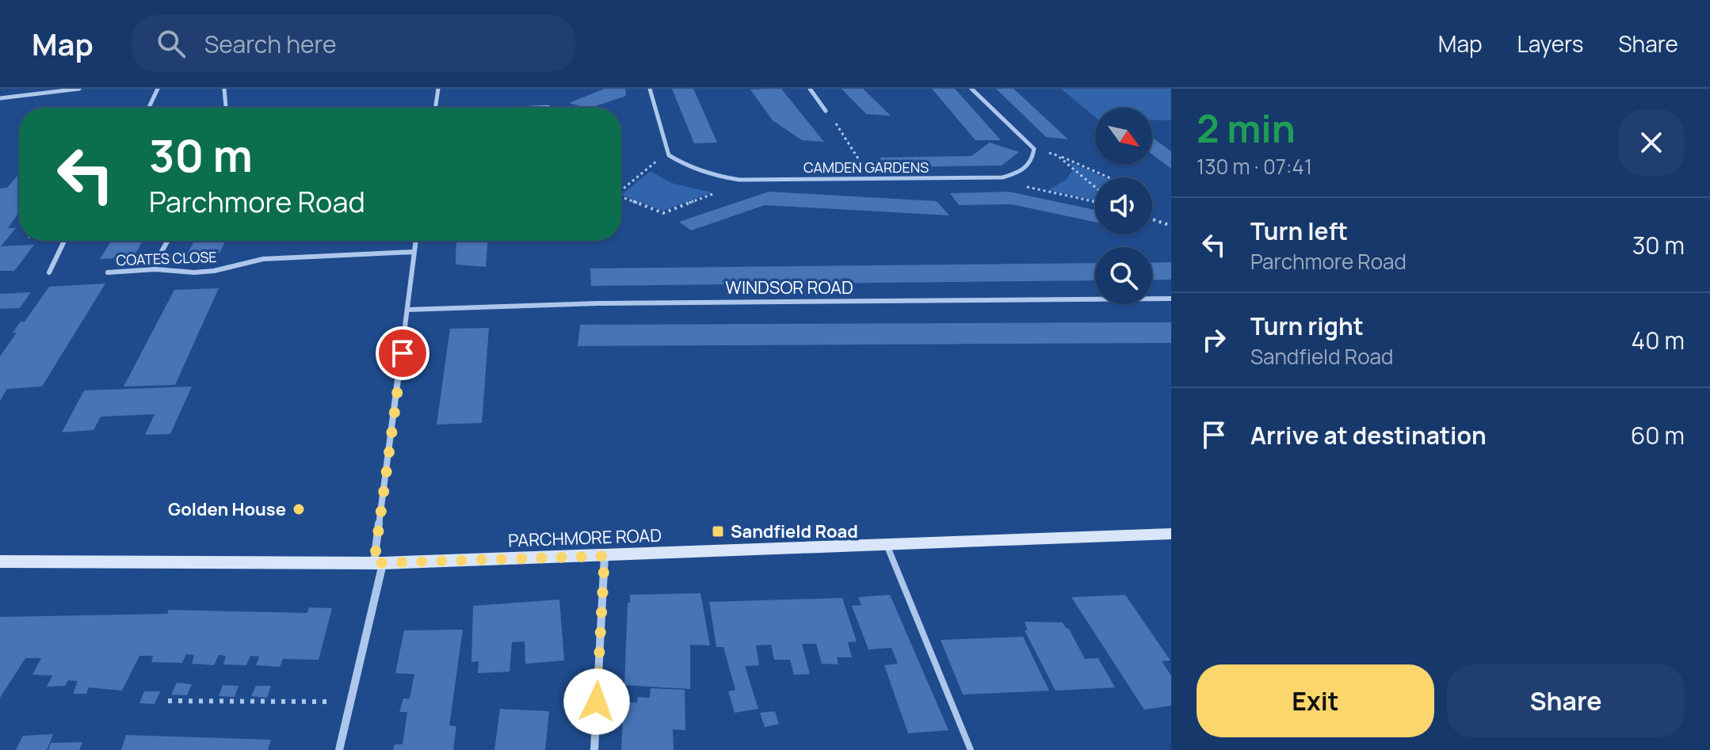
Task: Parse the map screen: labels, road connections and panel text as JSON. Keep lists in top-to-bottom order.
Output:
{
  "streets": {
    "main road": ["PARCHMORE ROAD"],
    "street": ["CAMDEN GARDENS", "COATES CLOSE", "WINDSOR ROAD"]
  },
  "places": {
    "other": ["Golden House"],
    "transit": ["Sandfield Road"]
  },
  "north": "bottom right",
  "page": {
    "header": "Map",
    "search": "Search here",
    "nav": ["Map", "Layers", "Share"],
    "heading": ["2 min", "130 m · 07:41"],
    "turn": ["30 m", "Parchmore Road"],
    "list": [
      {
        "name": "Turn left",
        "note": "Parchmore Road",
        "value": "30 m"
      },
      {
        "name": "Turn right",
        "note": "Sandfield Road",
        "value": "40 m"
      },
      {
        "name": "Arrive at destination",
        "value": "60 m"
      }
    ],
    "buttons": ["Exit", "Share"]
  }
}
